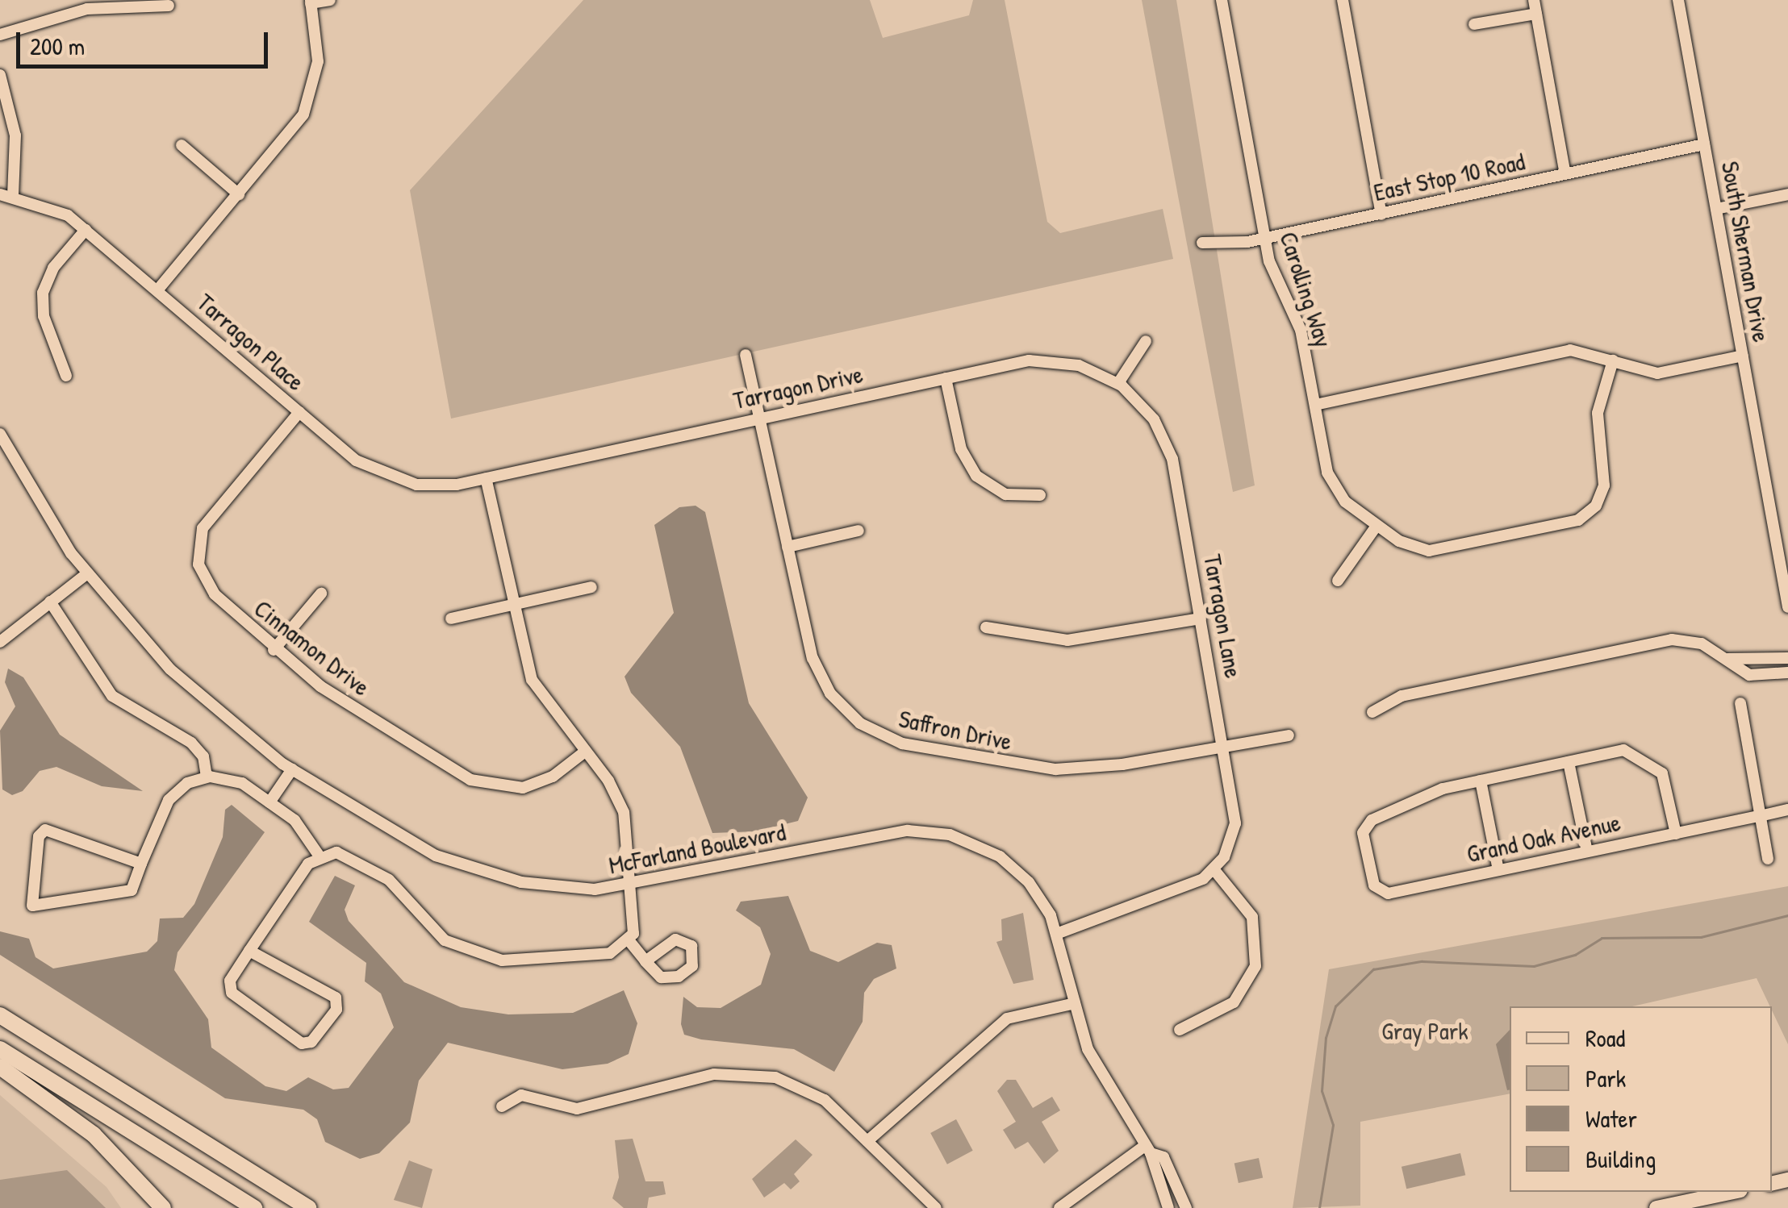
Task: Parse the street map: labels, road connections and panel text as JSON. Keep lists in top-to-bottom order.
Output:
{
  "streets": {
    "street": [
      "East Stop 10 Road",
      "South Sherman Drive",
      "Carolling Way",
      "Tarragon Place",
      "Tarragon Drive",
      "Tarragon Lane",
      "Cinnamon Drive",
      "Saffron Drive",
      "Grand Oak Avenue",
      "McFarland Boulevard"
    ]
  },
  "crossings": [
    ["East Stop 10 Road", "South Sherman Drive"],
    ["East Stop 10 Road", "Carolling Way"],
    ["Tarragon Place", "Tarragon Drive"],
    ["Tarragon Place", "Cinnamon Drive"],
    ["Tarragon Drive", "Tarragon Lane"],
    ["Tarragon Drive", "Saffron Drive"],
    ["Tarragon Lane", "Saffron Drive"]
  ],
  "parks": ["Gray Park"],
  "legend": [
    "Road",
    "Park",
    "Water",
    "Building"
  ],
  "scale_bar": "200 m"
}
